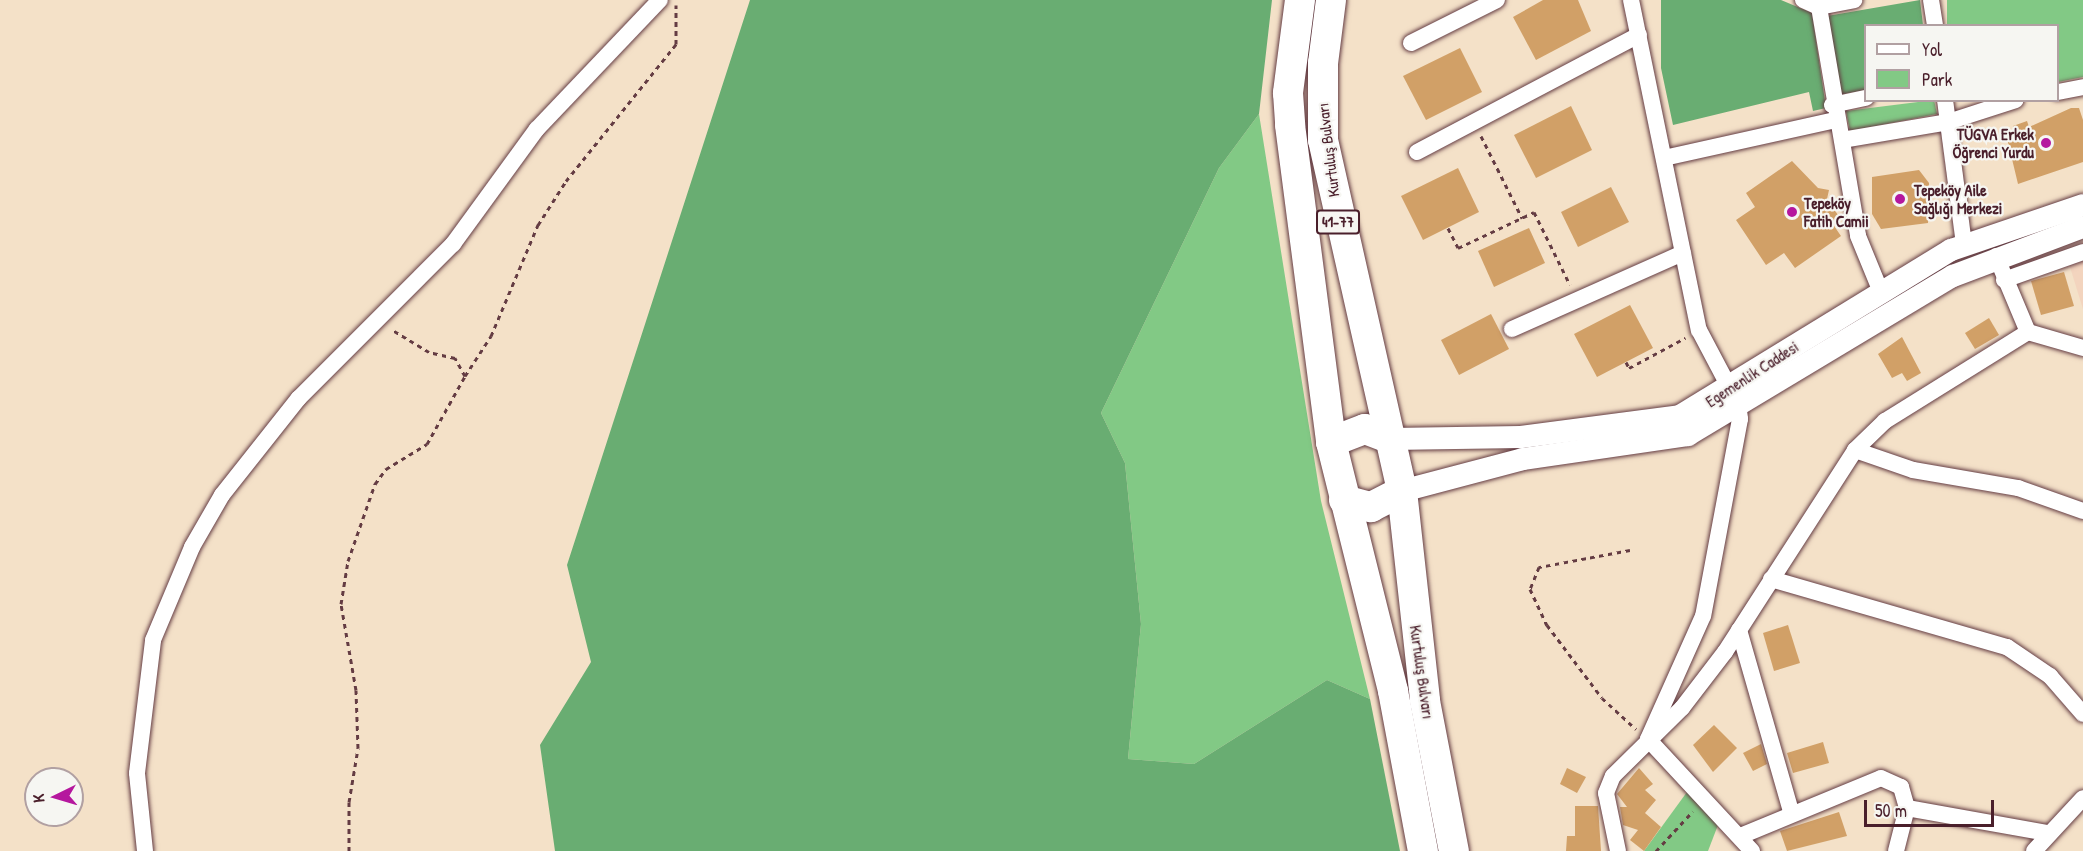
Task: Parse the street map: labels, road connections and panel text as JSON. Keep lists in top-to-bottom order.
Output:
{
  "streets": {
    "highway": ["Kurtuluş Bulvarı", "41-77"],
    "main road": ["Egemenlik Caddesi"]
  },
  "crossings": [
    ["Kurtuluş Bulvarı", "Egemenlik Caddesi"]
  ],
  "places": ["TÜGVA Erkek Öğrenci Yurdu", "Tepeköy Aile Sağlığı Merkezi", "Tepeköy Fatih Camii"],
  "legend": ["Yol", "Park"],
  "scale_bar": "50 m",
  "north": "left"
}
